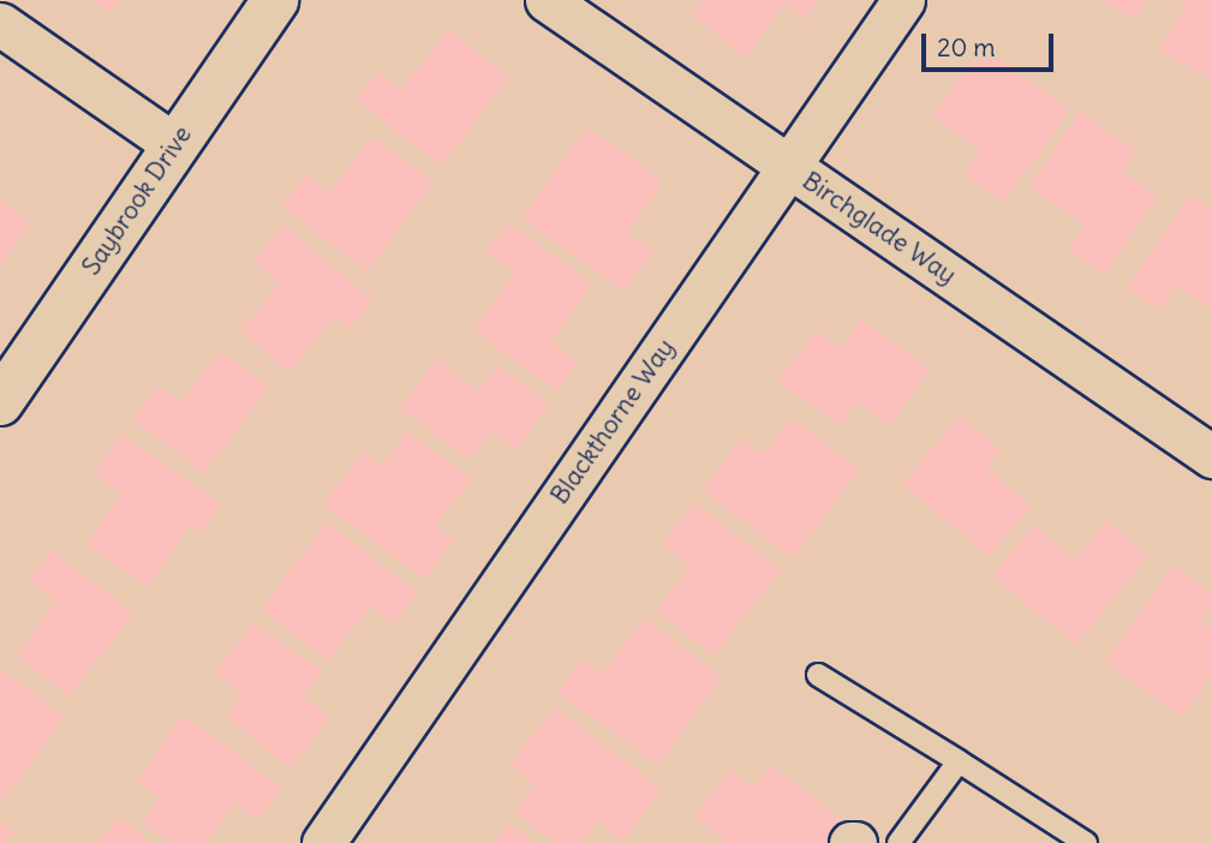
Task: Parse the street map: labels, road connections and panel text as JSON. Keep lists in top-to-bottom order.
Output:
{
  "streets": {
    "street": ["Saybrook Drive", "Birchglade Way", "Blackthorne Way"]
  },
  "crossings": [
    ["Birchglade Way", "Blackthorne Way"]
  ],
  "scale_bar": "20 m"
}
